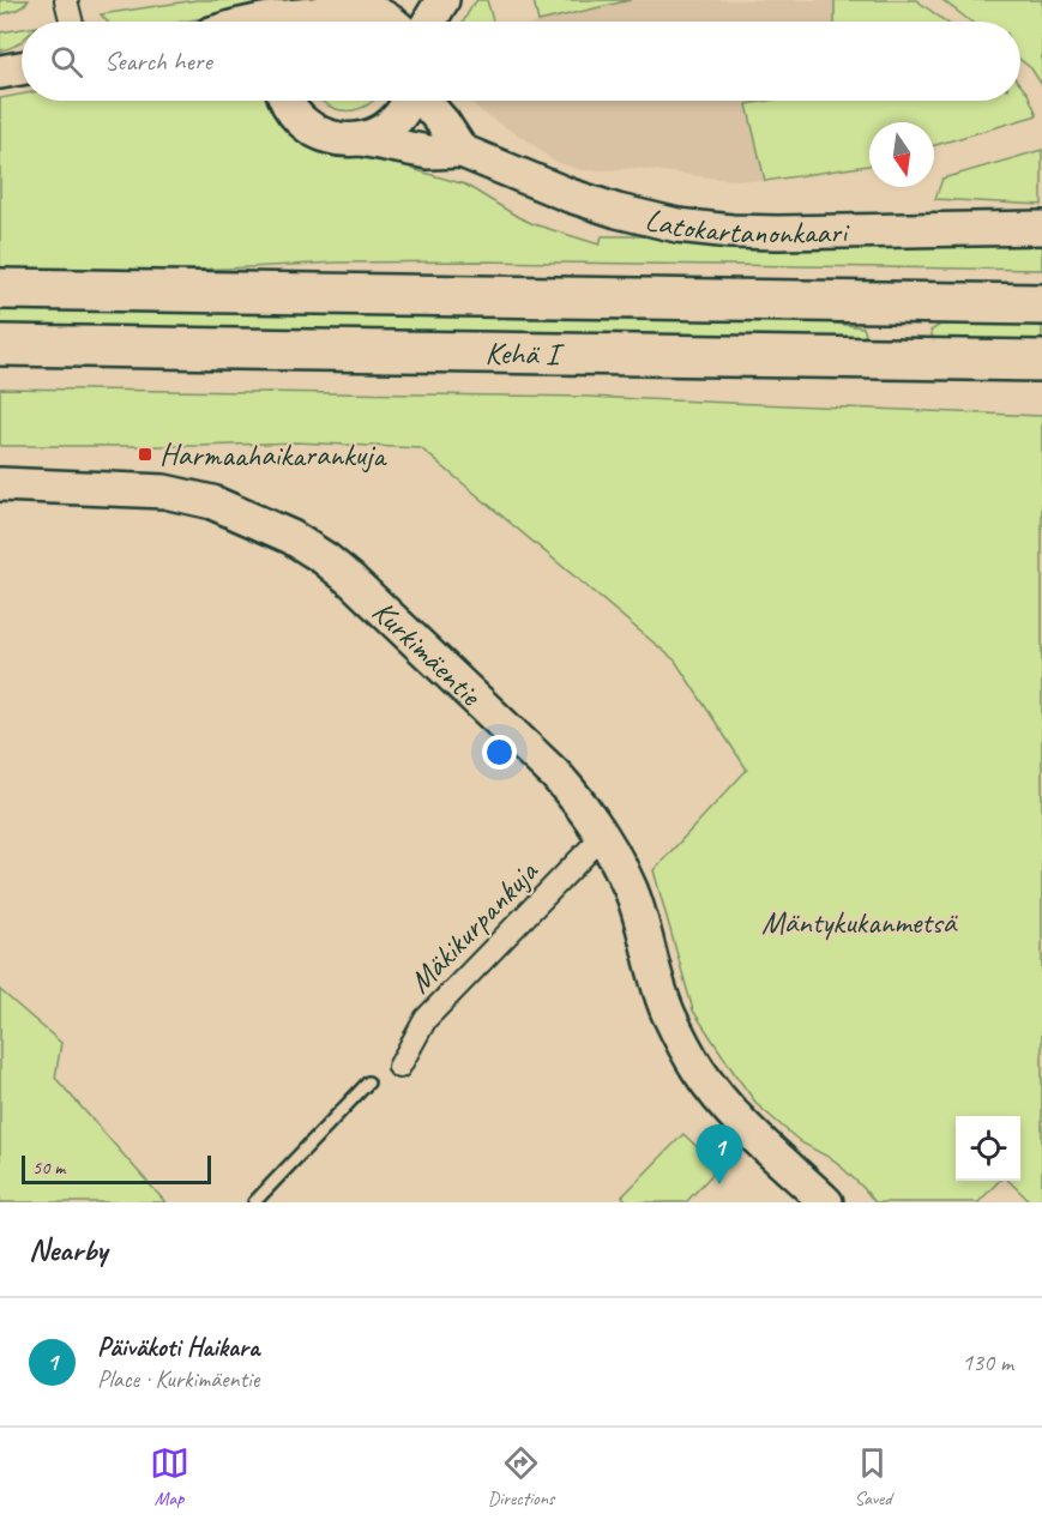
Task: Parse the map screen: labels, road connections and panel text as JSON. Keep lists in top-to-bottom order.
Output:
{
  "streets": {
    "highway": ["Kehä I"],
    "street": ["Latokartanonkaari", "Kurkimäentie", "Mäkikurpankuja"]
  },
  "crossings": [
    ["Kurkimäentie", "Mäkikurpankuja"]
  ],
  "parks": ["Mäntykukanmetsä"],
  "places": {
    "transit": ["Harmaahaikarankuja"]
  },
  "scale_bar": "50 m",
  "north": "bottom",
  "page": {
    "search": "Search here",
    "pins": "1",
    "scale": "50 m",
    "heading": "Nearby",
    "list": [
      {
        "mark": "1",
        "name": "Päiväkoti Haikara",
        "note": "Place · Kurkimäentie",
        "value": "130 m"
      }
    ],
    "nav": ["Map", "Directions", "Saved"]
  }
}
